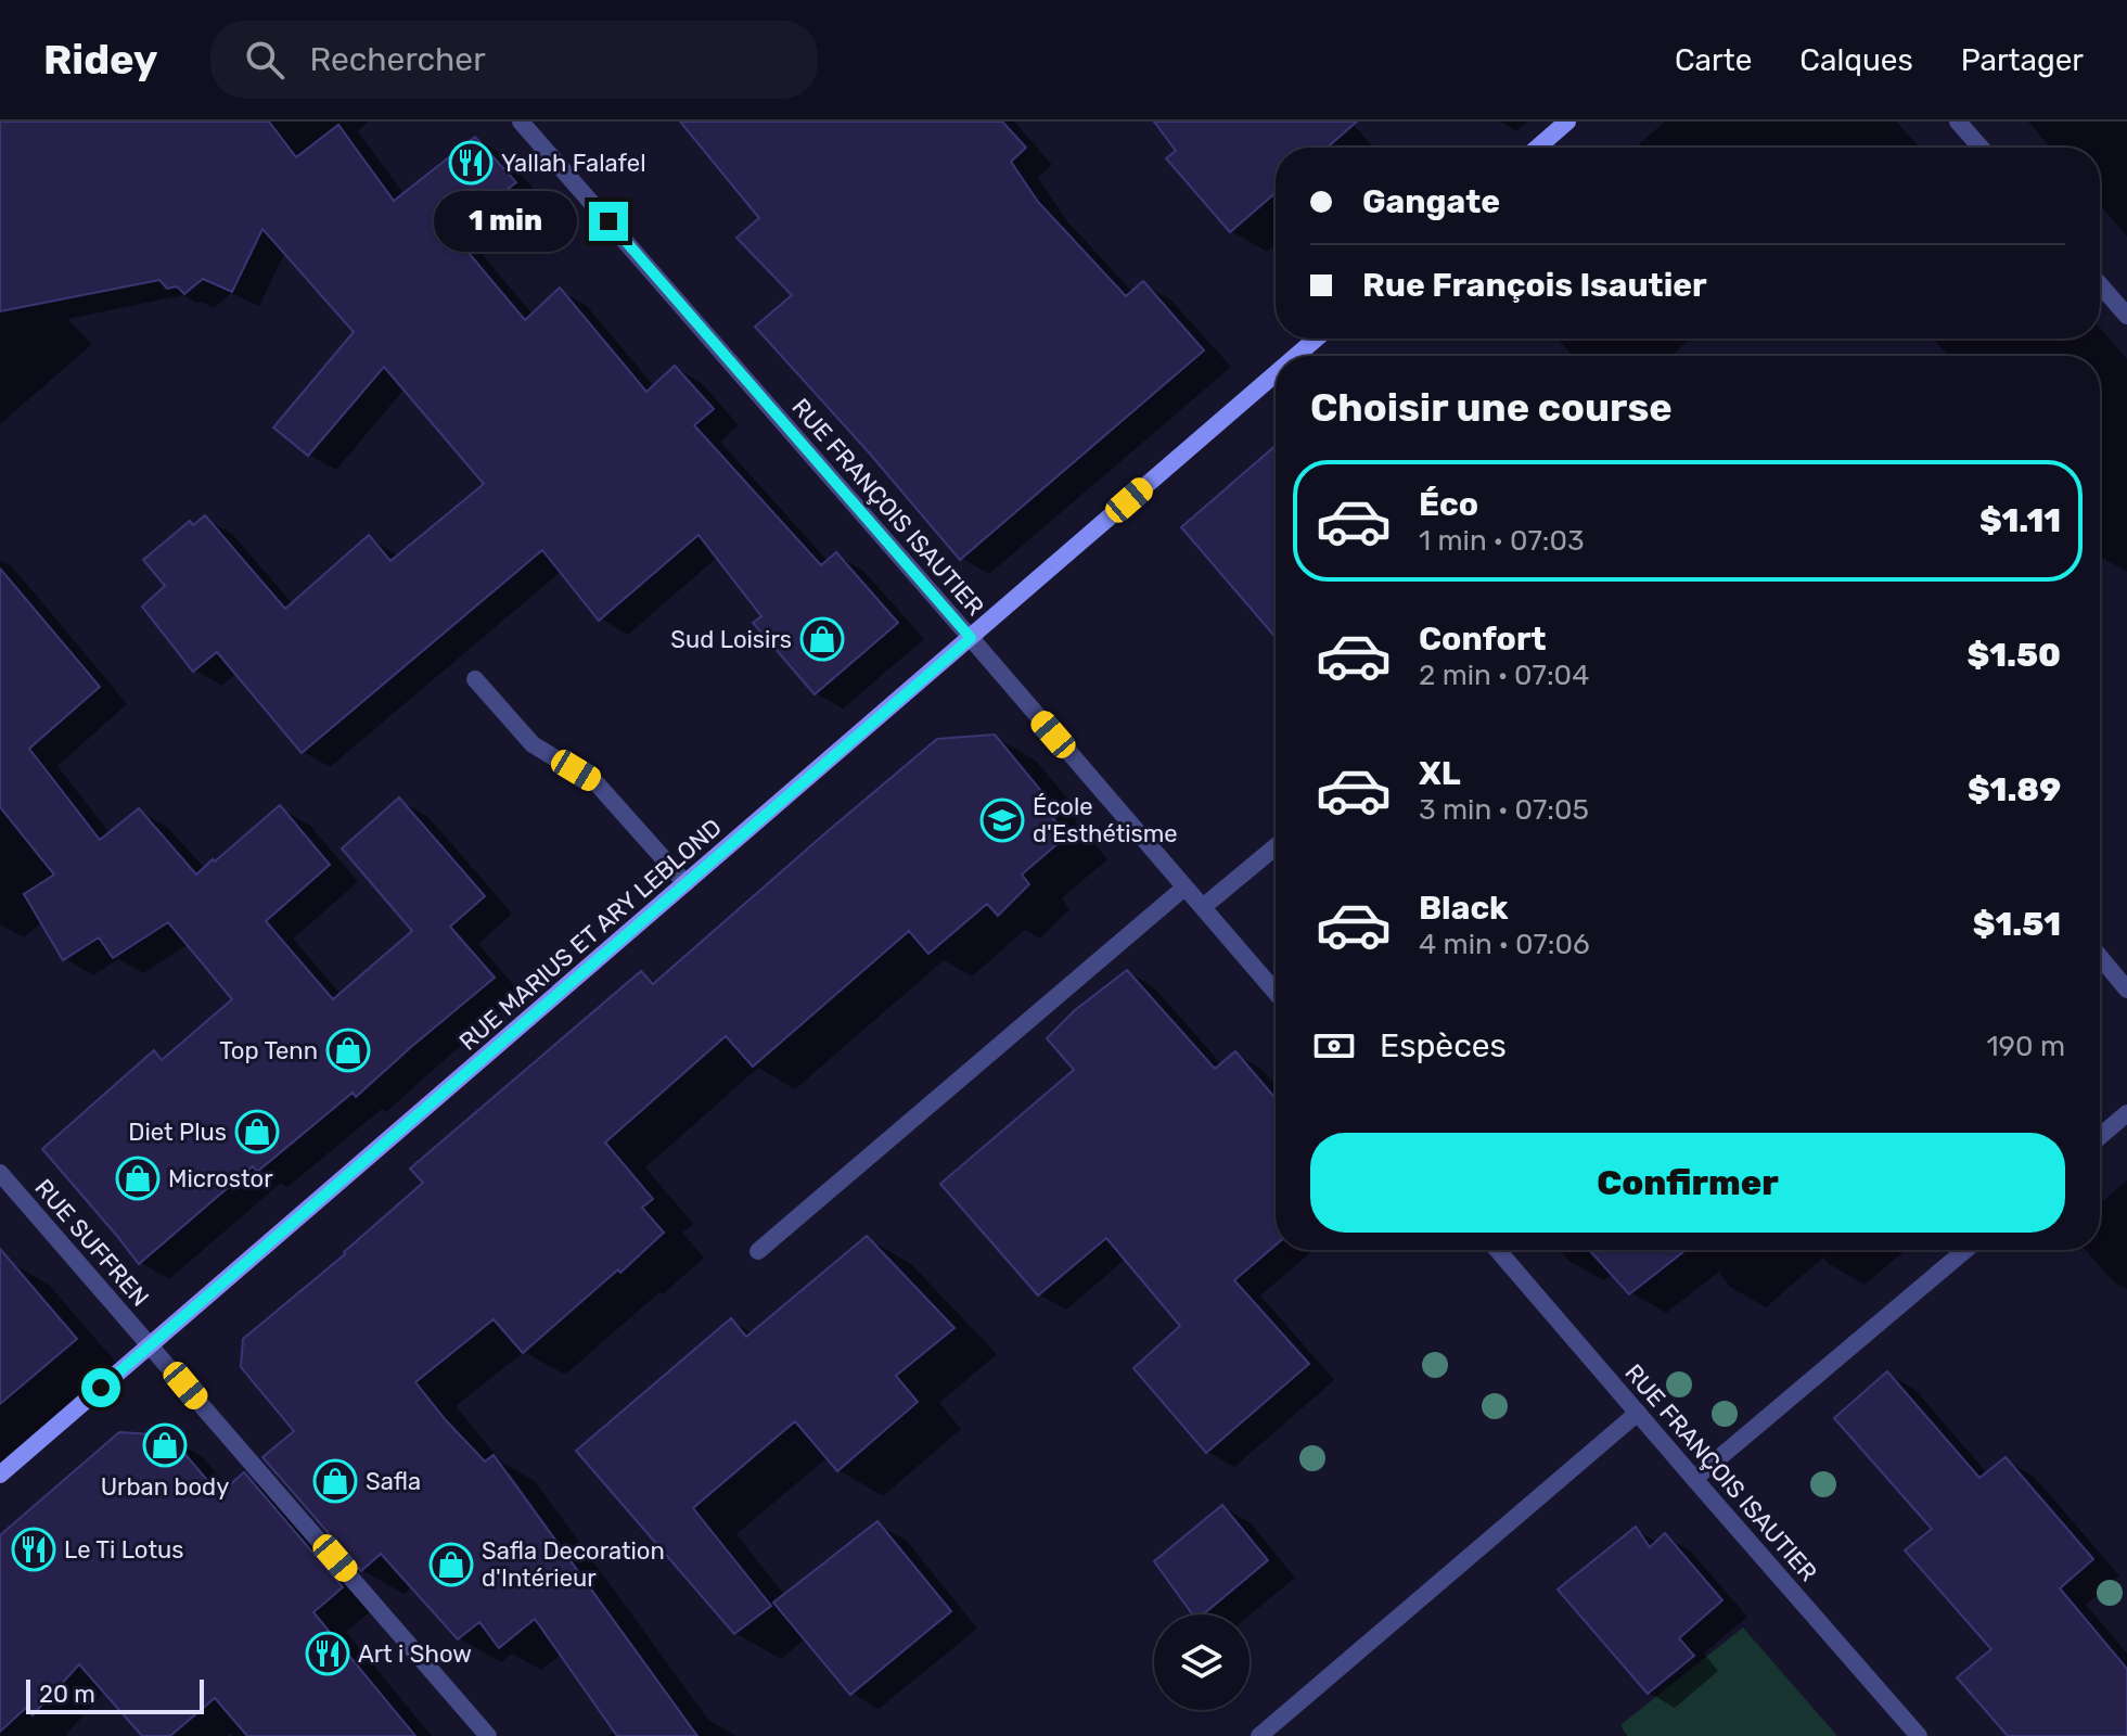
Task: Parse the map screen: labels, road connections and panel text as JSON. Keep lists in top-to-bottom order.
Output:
{
  "streets": {
    "street": ["RUE FRANÇOIS ISAUTIER", "RUE MARIUS ET ARY LEBLOND", "RUE SUFFREN"]
  },
  "crossings": [
    ["RUE FRANÇOIS ISAUTIER", "RUE MARIUS ET ARY LEBLOND"],
    ["RUE MARIUS ET ARY LEBLOND", "RUE SUFFREN"]
  ],
  "places": {
    "restaurant": ["Yallah Falafel", "Le Ti Lotus", "Art i Show"],
    "shop": [
      "Sud Loisirs",
      "Top Tenn",
      "Diet Plus",
      "Microstor",
      "Urban body",
      "Safla",
      "Safla Decoration d'Intérieur"
    ],
    "school or university": ["École d'Esthétisme"]
  },
  "scale_bar": "20 m",
  "page": {
    "header": "Ridey",
    "search": "Rechercher",
    "nav": ["Carte", "Calques", "Partager"],
    "banner": ["Gangate", "Rue François Isautier"],
    "bubble": "1 min",
    "heading": "Choisir une course",
    "list": [
      {
        "name": "Éco",
        "note": "1 min · 07:03",
        "value": "$1.11"
      },
      {
        "name": "Confort",
        "note": "2 min · 07:04",
        "value": "$1.50"
      },
      {
        "name": "XL",
        "note": "3 min · 07:05",
        "value": "$1.89"
      },
      {
        "name": "Black",
        "note": "4 min · 07:06",
        "value": "$1.51"
      }
    ],
    "pay": ["Espèces", "190 m"],
    "buttons": "Confirmer",
    "scale": "20 m"
  }
}
